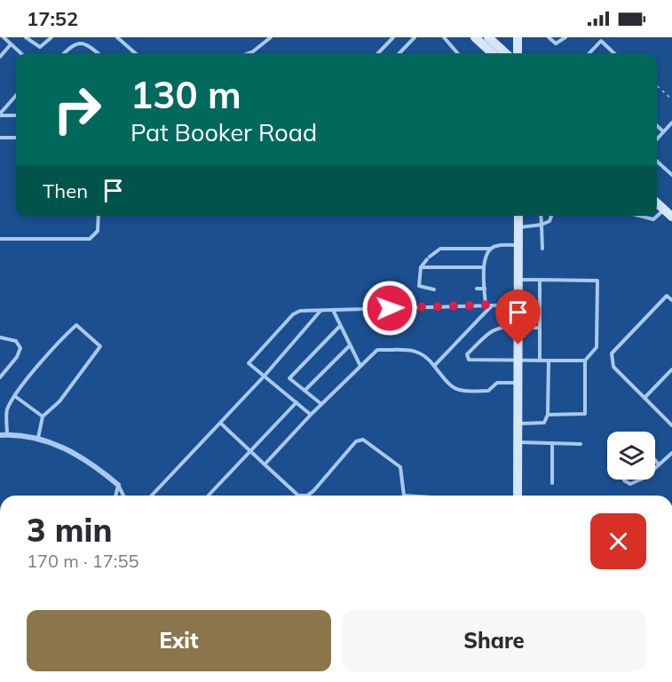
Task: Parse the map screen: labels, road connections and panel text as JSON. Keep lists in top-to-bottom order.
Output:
{
  "page": {
    "status": "17:52",
    "turn": ["130 m", "Pat Booker Road"],
    "then": "Then",
    "heading": ["3 min", "170 m · 17:55"],
    "buttons": ["Exit", "Share"]
  }
}
